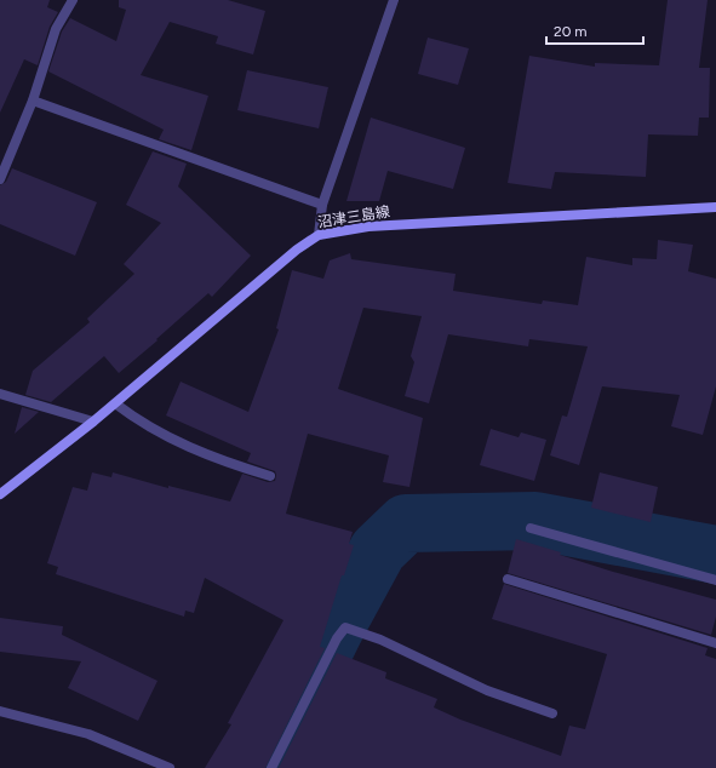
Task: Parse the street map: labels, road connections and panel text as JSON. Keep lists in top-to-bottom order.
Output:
{
  "streets": {
    "main road": ["沼津三島線"]
  },
  "scale_bar": "20 m"
}
